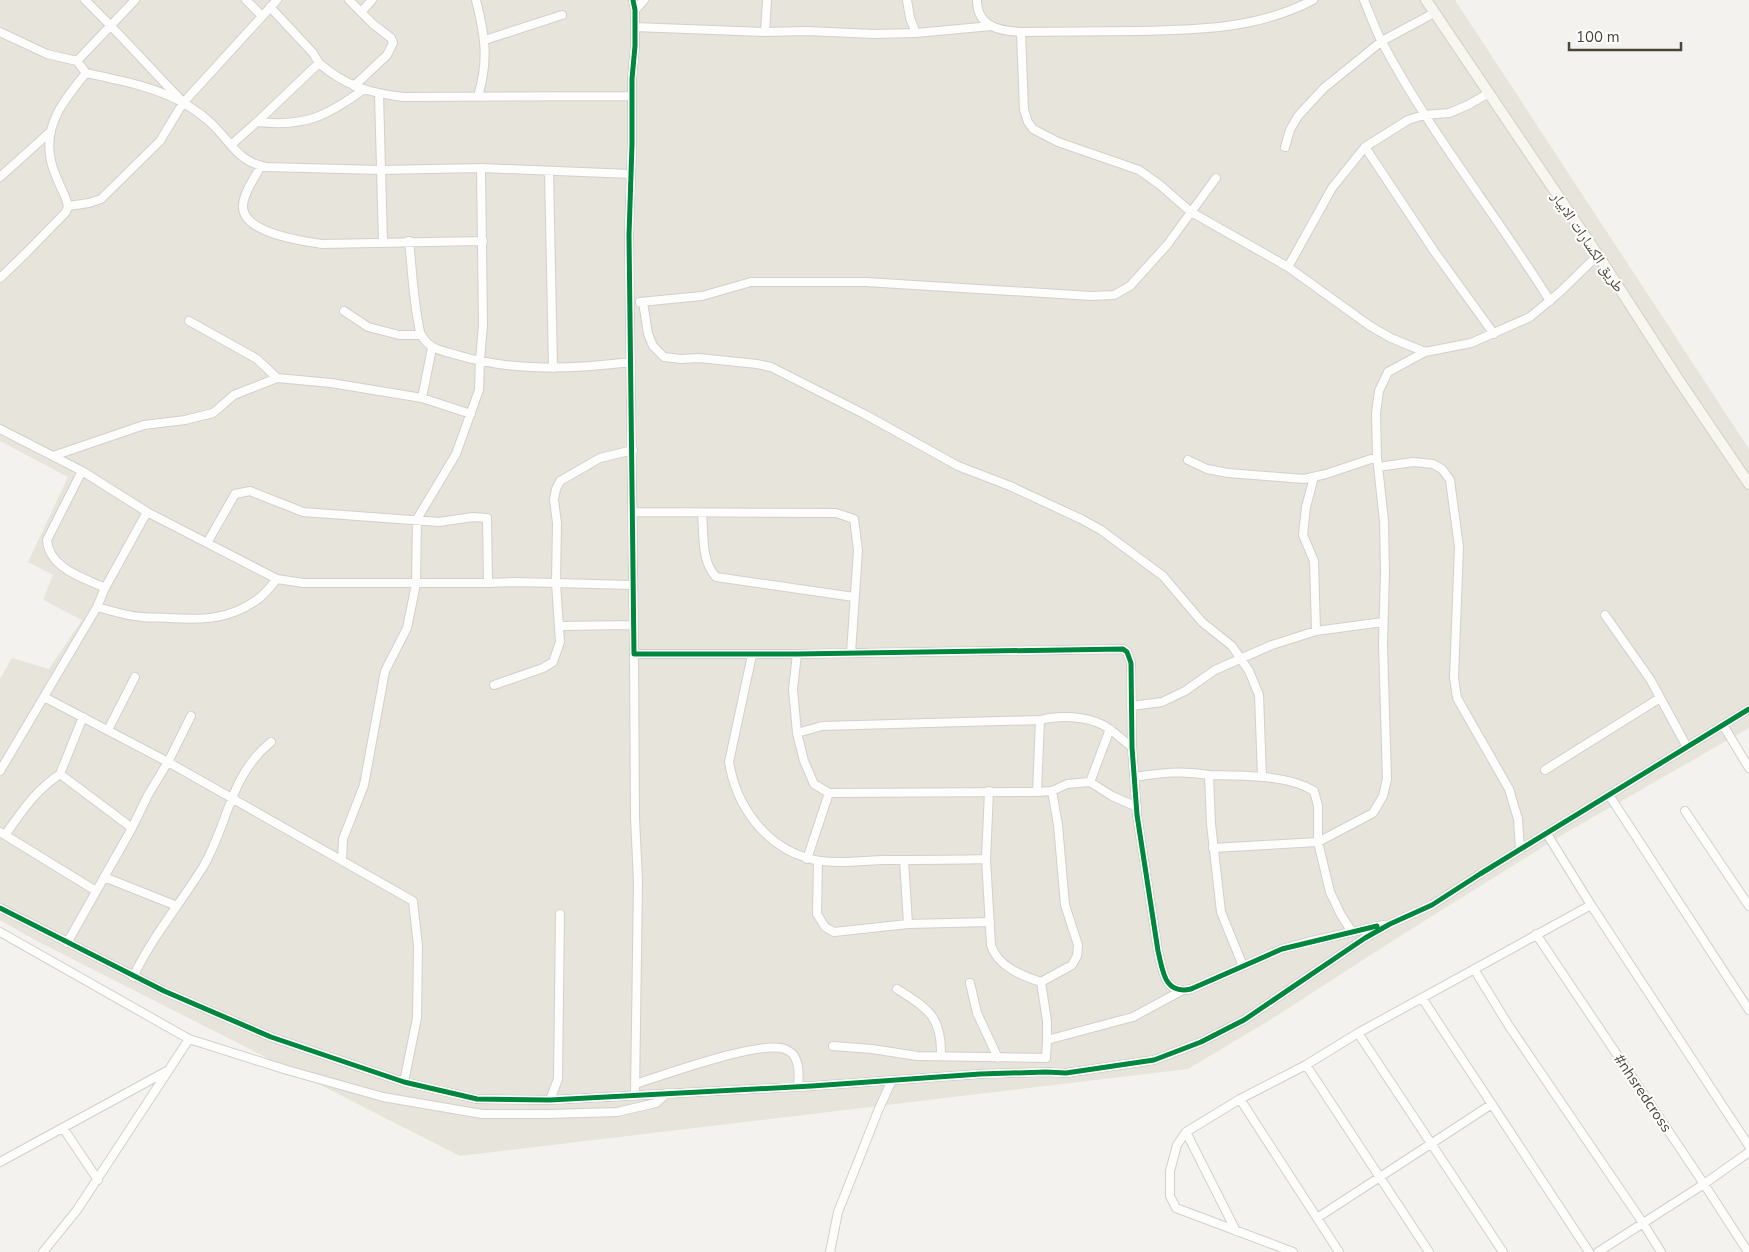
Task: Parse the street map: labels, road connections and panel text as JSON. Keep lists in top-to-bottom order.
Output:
{
  "streets": {
    "street": ["طريق الكسارات الابيار", "#nhsredcross"]
  },
  "scale_bar": "100 m"
}
